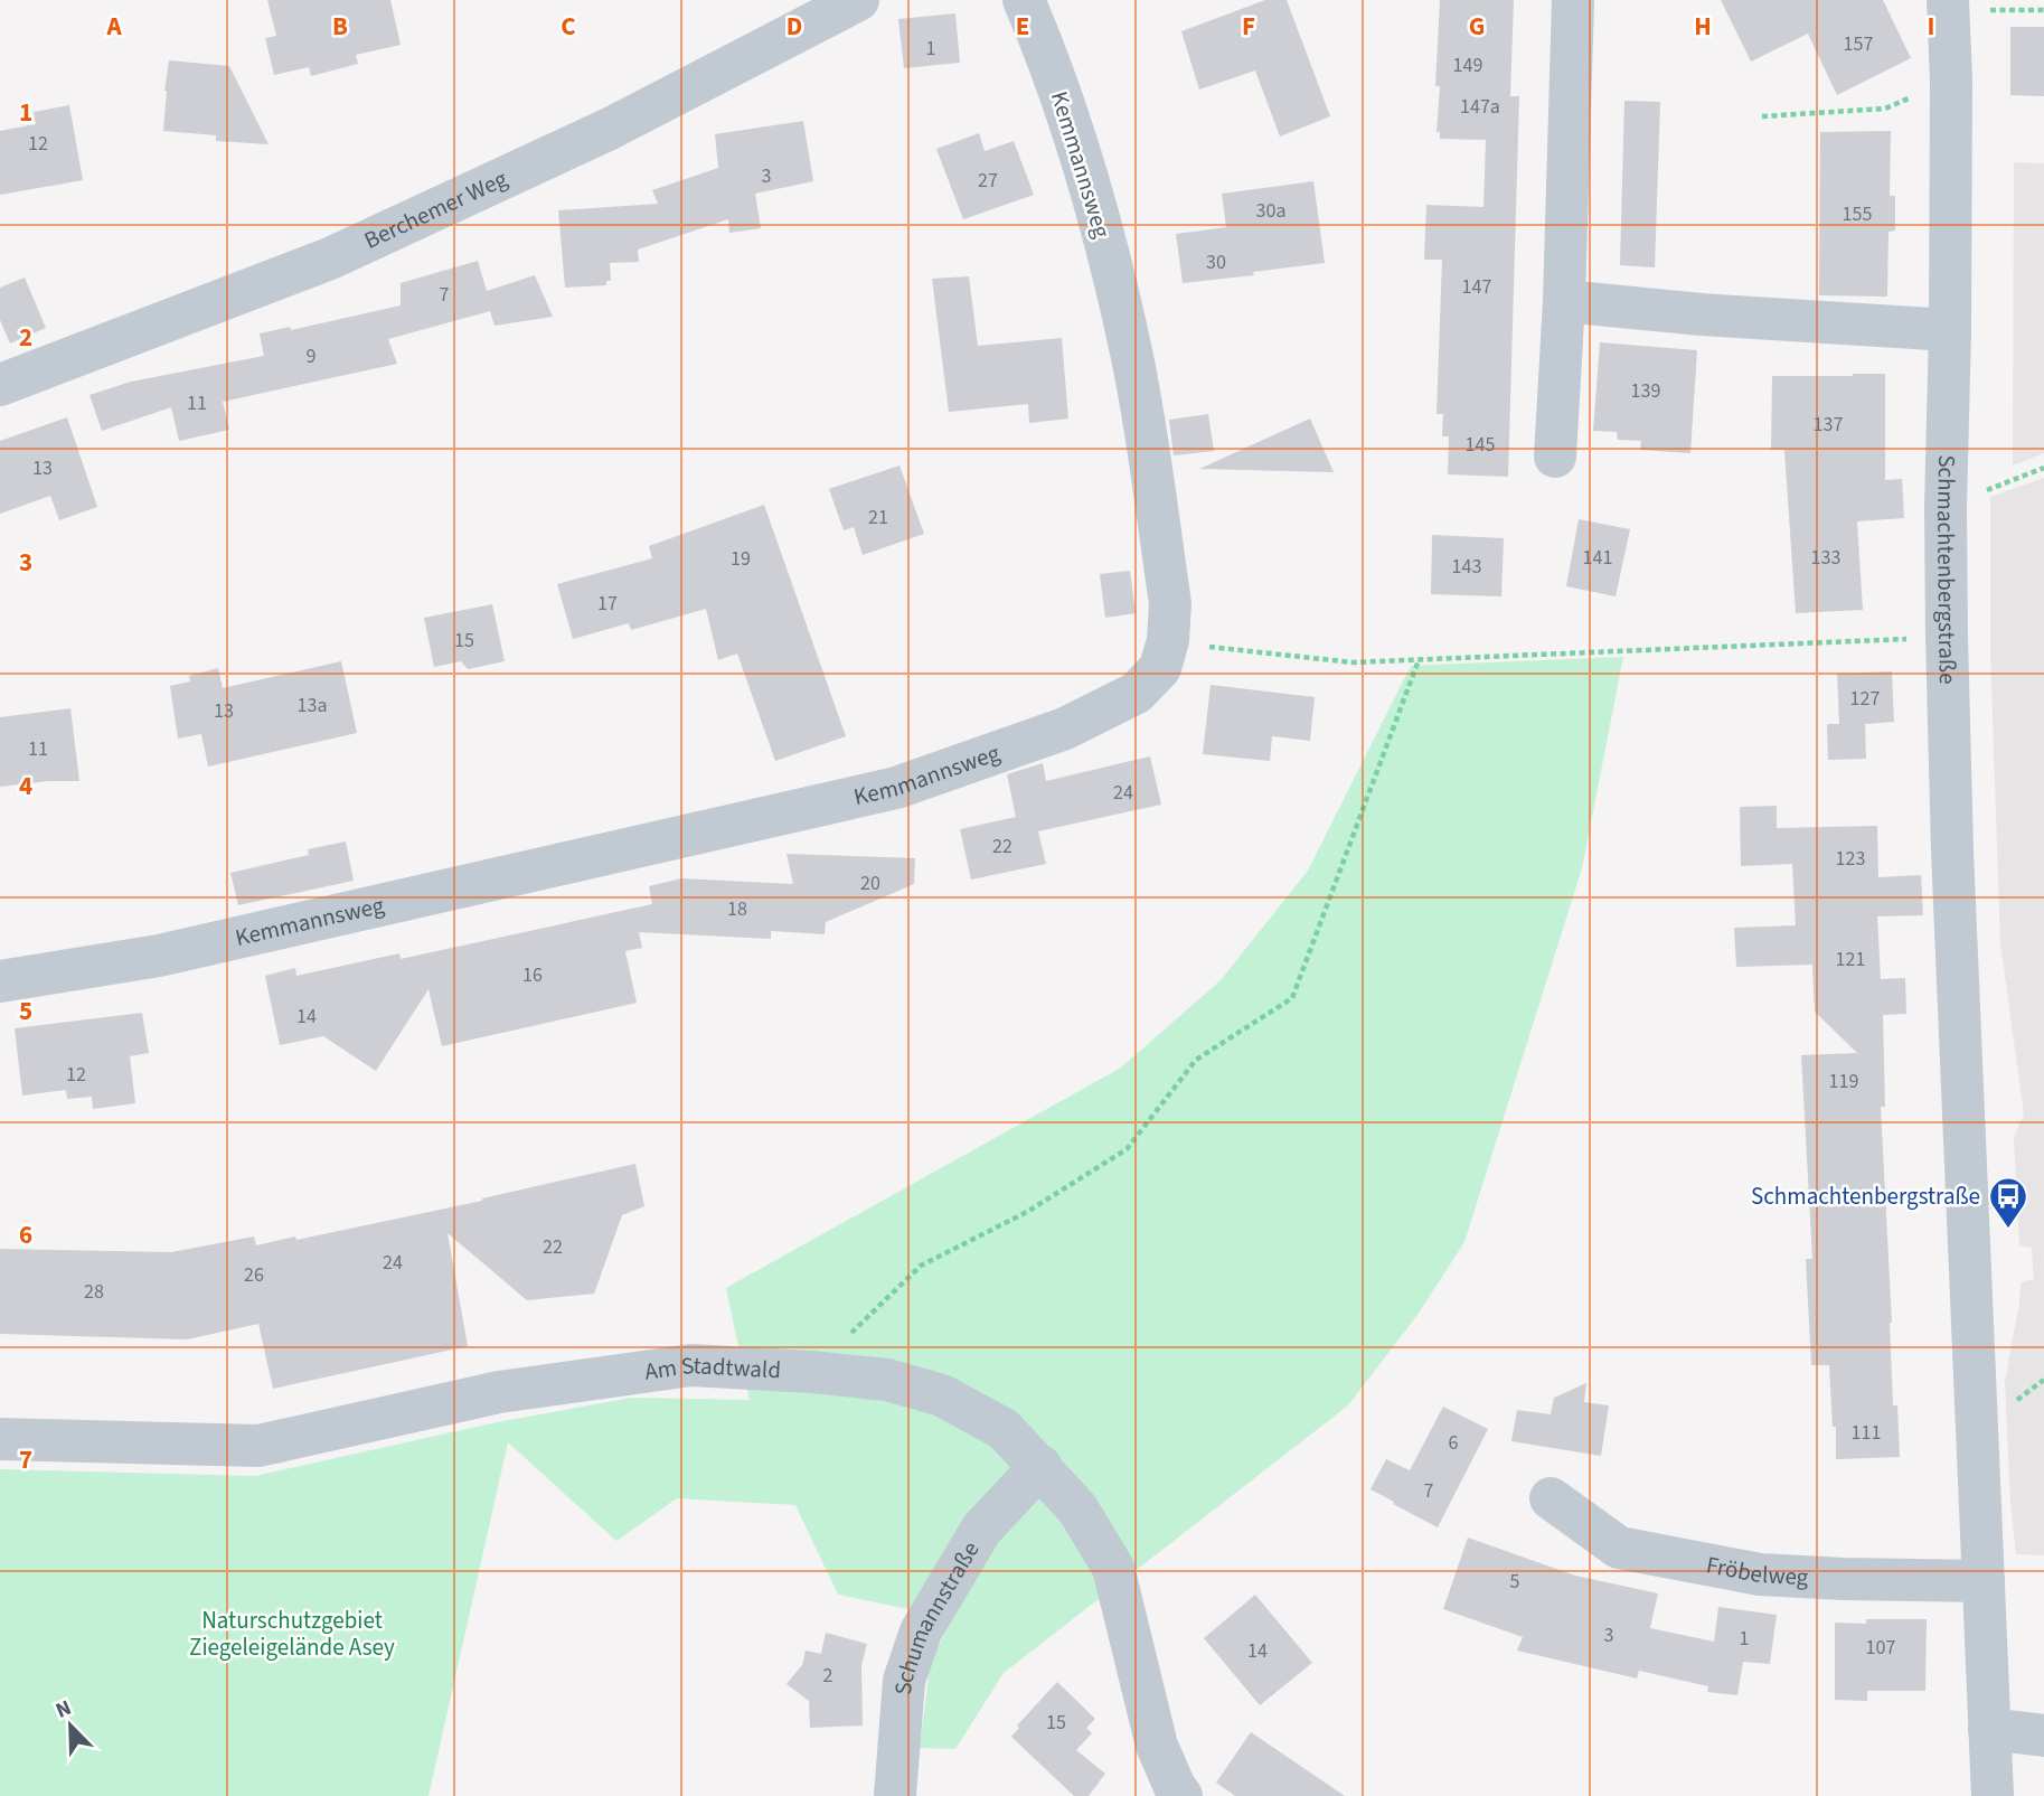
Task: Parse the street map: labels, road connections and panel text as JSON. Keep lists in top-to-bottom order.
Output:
{
  "streets": {
    "street": [
      "Kemmannsweg",
      "Berchemer Weg",
      "Schmachtenbergstraße",
      "Am Stadtwald",
      "Fröbelweg",
      "Schumannstraße"
    ]
  },
  "crossings": [
    ["Schmachtenbergstraße", "Fröbelweg"],
    ["Am Stadtwald", "Schumannstraße"]
  ],
  "parks": ["Naturschutzgebiet Ziegeleigelände Asey"],
  "places": {
    "bus stop": ["Schmachtenbergstraße"]
  },
  "house_numbers": [
    "157",
    "1",
    "149",
    "147a",
    "12",
    "3",
    "27",
    "30a",
    "155",
    "30",
    "147",
    "7",
    "9",
    "139",
    "11",
    "137",
    "145",
    "13",
    "21",
    "141",
    "133",
    "19",
    "143",
    "17",
    "15",
    "127",
    "13a",
    "13",
    "11",
    "24",
    "22",
    "123",
    "20",
    "18",
    "121",
    "16",
    "14",
    "12",
    "119",
    "22",
    "24",
    "26",
    "28",
    "111",
    "6",
    "7",
    "5",
    "3",
    "1",
    "107",
    "14",
    "2",
    "15"
  ],
  "north": "top left",
  "grid": {
    "columns": [
      "A",
      "B",
      "C",
      "D",
      "E",
      "F",
      "G",
      "H",
      "I"
    ],
    "rows": [
      "1",
      "2",
      "3",
      "4",
      "5",
      "6",
      "7"
    ]
  }
}
